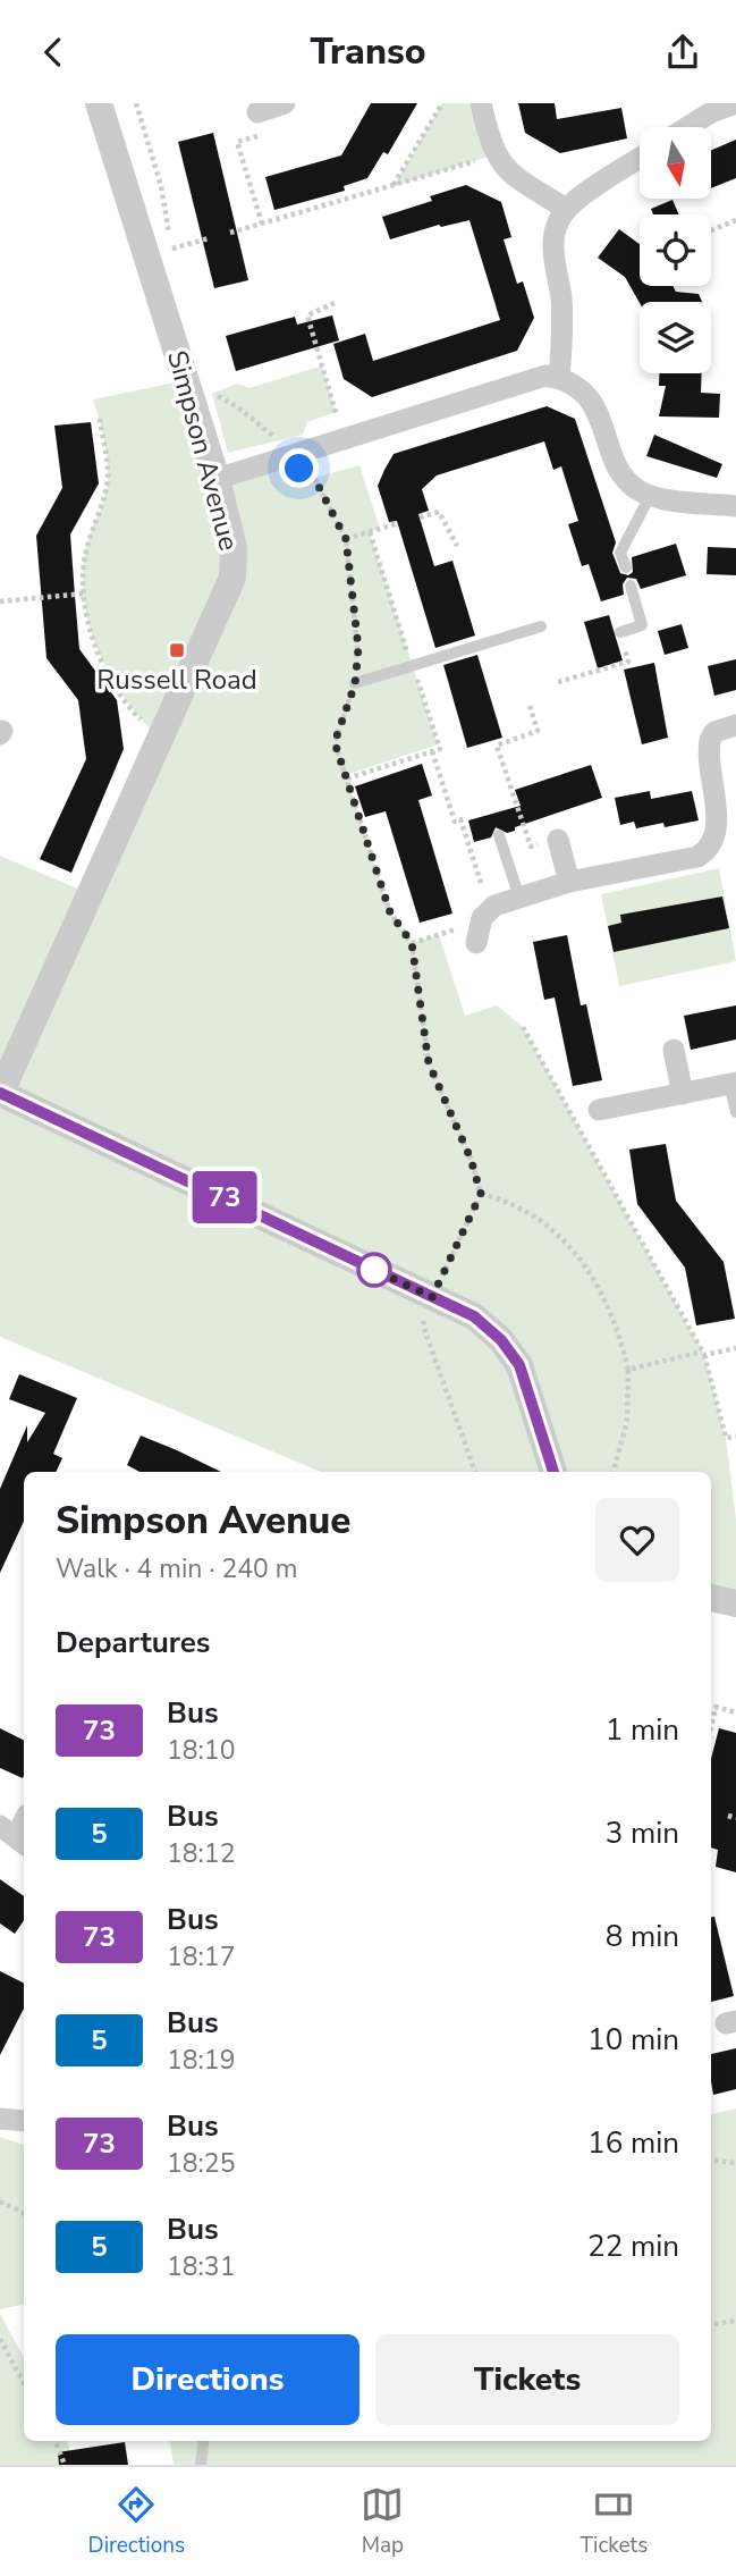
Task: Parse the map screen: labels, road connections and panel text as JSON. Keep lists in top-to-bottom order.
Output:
{
  "streets": {
    "street": ["Simpson Avenue"]
  },
  "places": {
    "transit": ["Russell Road"]
  },
  "lines": ["bus line 73"],
  "north": "bottom",
  "page": {
    "header": "Transo",
    "on_map": "73",
    "heading": [
      ["Simpson Avenue", "Walk · 4 min · 240 m"],
      "Departures"
    ],
    "list": [
      {
        "mark": "73",
        "name": "Bus",
        "note": "18:10",
        "value": "1 min"
      },
      {
        "mark": "5",
        "name": "Bus",
        "note": "18:12",
        "value": "3 min"
      },
      {
        "mark": "73",
        "name": "Bus",
        "note": "18:17",
        "value": "8 min"
      },
      {
        "mark": "5",
        "name": "Bus",
        "note": "18:19",
        "value": "10 min"
      },
      {
        "mark": "73",
        "name": "Bus",
        "note": "18:25",
        "value": "16 min"
      },
      {
        "mark": "5",
        "name": "Bus",
        "note": "18:31",
        "value": "22 min"
      }
    ],
    "buttons": ["Directions", "Tickets"],
    "tabs": ["Directions", "Map", "Tickets"]
  }
}
